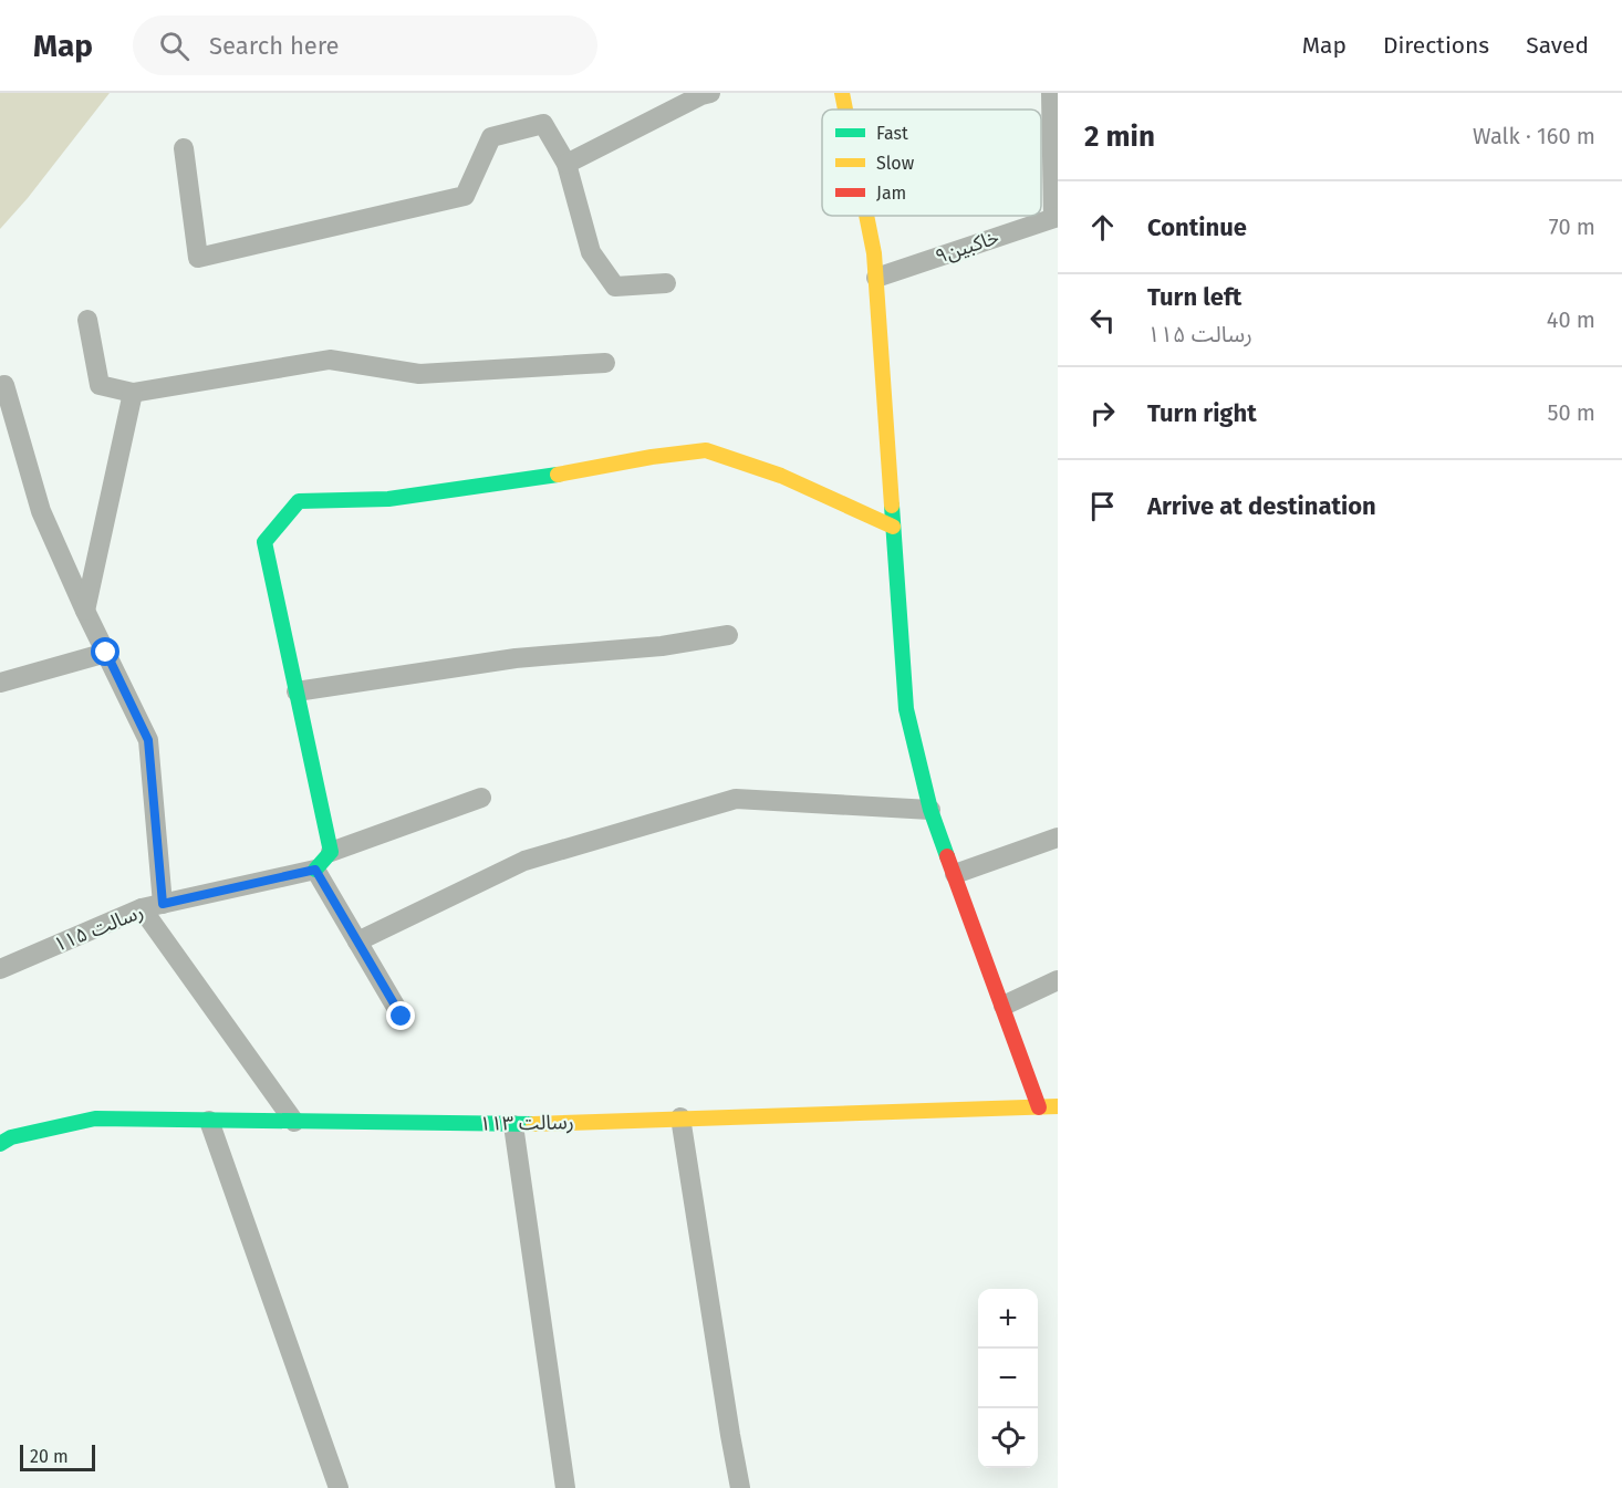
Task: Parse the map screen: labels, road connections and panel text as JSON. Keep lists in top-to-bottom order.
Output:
{
  "streets": {
    "street": ["خاکبین۹", "رسالت ۱۱۵", "رسالت ۱۱۳"]
  },
  "legend": ["Fast", "Slow", "Jam"],
  "scale_bar": "20 m",
  "page": {
    "header": "Map",
    "search": "Search here",
    "nav": ["Map", "Directions", "Saved"],
    "heading": ["2 min", "Walk · 160 m"],
    "list": [
      ["Continue", "70 m"],
      ["Turn left", "رسالت ۱۱۵", "40 m"],
      ["Turn right", "50 m"],
      "Arrive at destination"
    ],
    "map_buttons": ["+", "−"],
    "scale": "20 m"
  }
}
